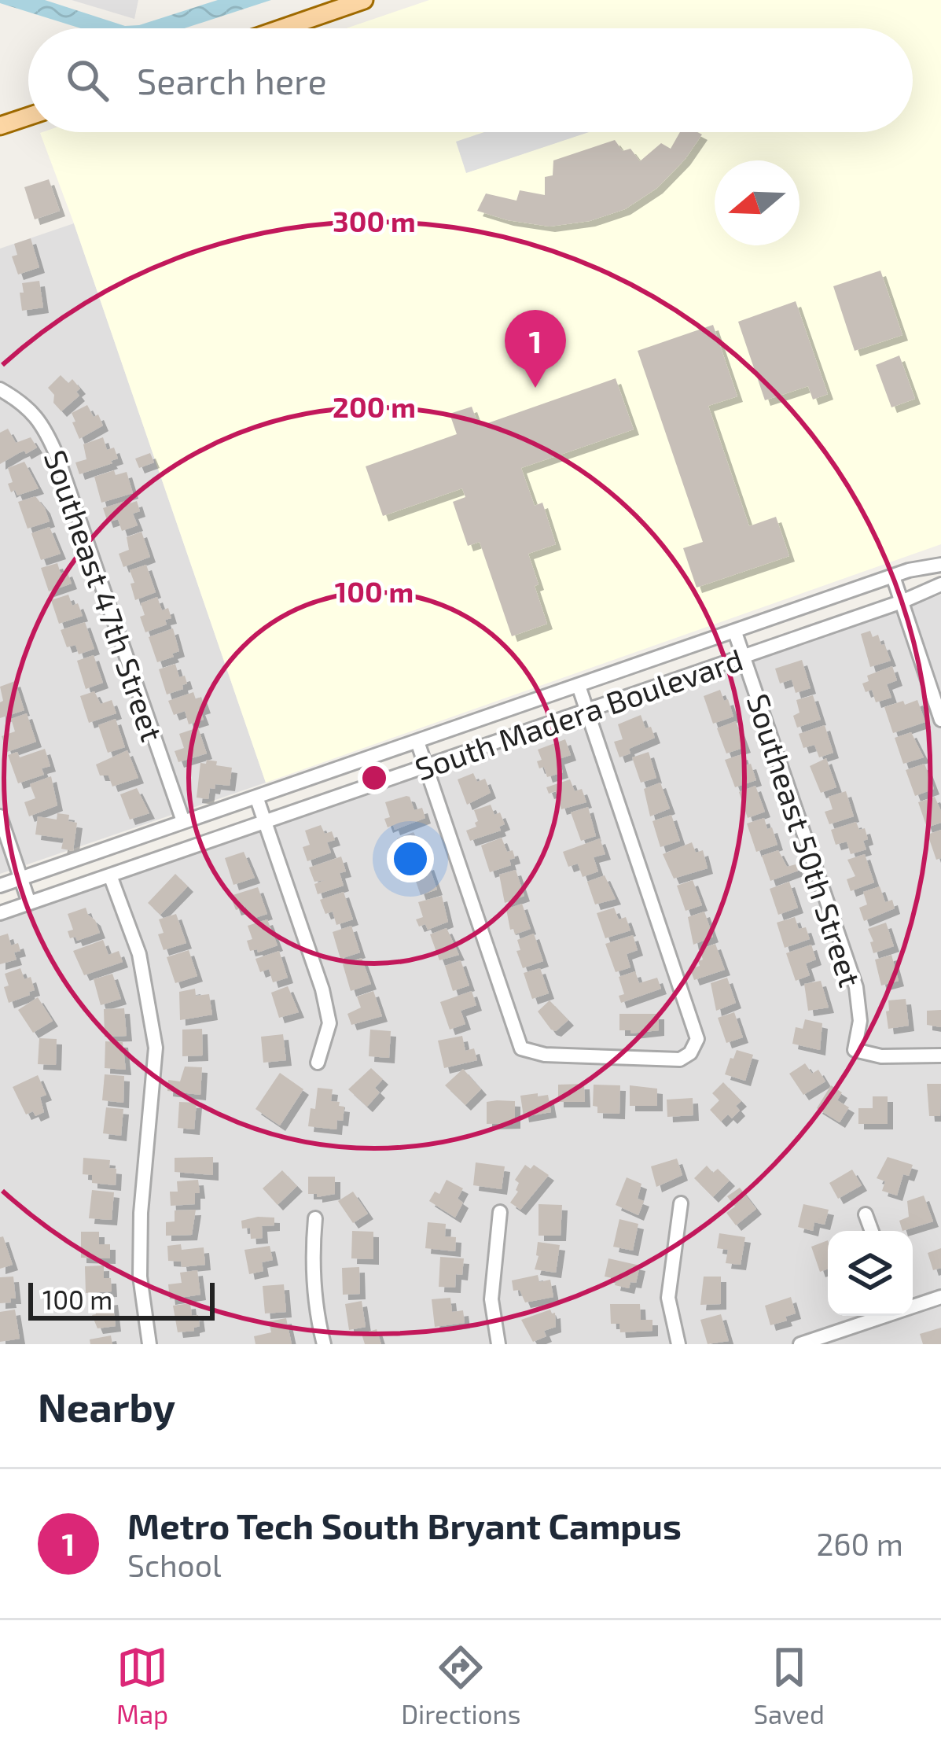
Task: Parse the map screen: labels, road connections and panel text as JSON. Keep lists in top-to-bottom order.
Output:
{
  "streets": {
    "street": ["Southeast 47th Street", "South Madera Boulevard", "Southeast 50th Street"]
  },
  "crossings": [
    ["Southeast 47th Street", "South Madera Boulevard"],
    ["South Madera Boulevard", "Southeast 50th Street"]
  ],
  "scale_bar": "100 m",
  "north": "left",
  "page": {
    "search": "Search here",
    "pins": "1",
    "scale": "100 m",
    "heading": "Nearby",
    "list": [
      {
        "mark": "1",
        "name": "Metro Tech South Bryant Campus",
        "note": "School",
        "value": "260 m"
      }
    ],
    "nav": ["Map", "Directions", "Saved"]
  },
  "rings": ["300 m", "200 m", "100 m"]
}
